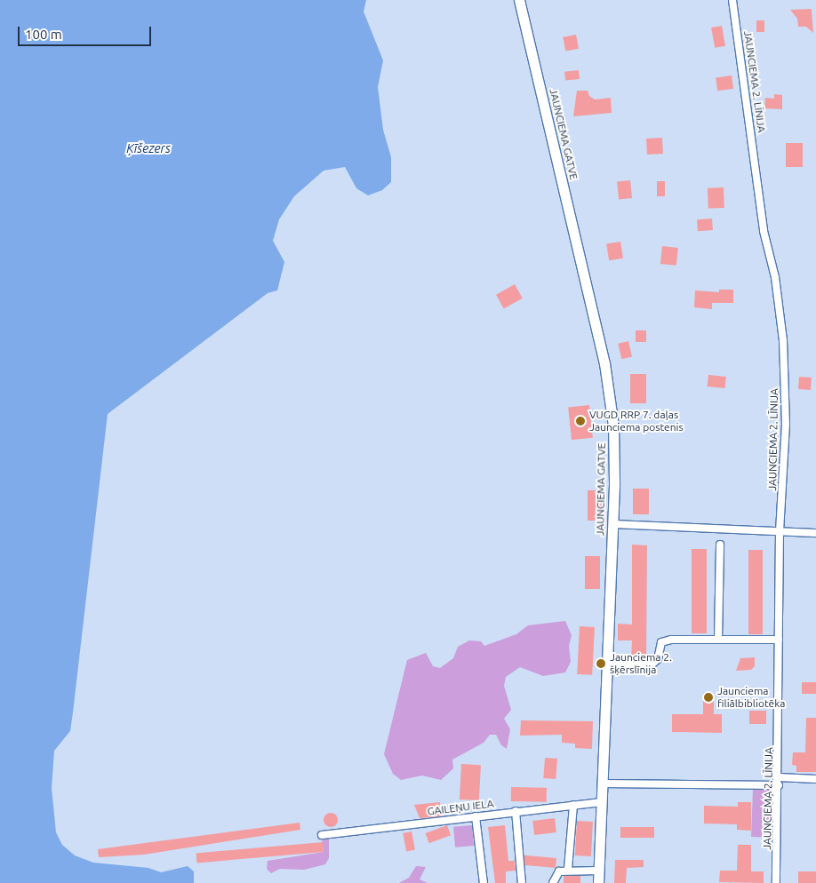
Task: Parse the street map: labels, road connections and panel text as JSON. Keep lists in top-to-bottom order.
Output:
{
  "streets": {
    "main road": ["JAUNCIEMA GATVE"],
    "street": ["JAUNCIEMA 2. LĪNIJA", "GAILEŅU IELA"]
  },
  "crossings": [
    ["JAUNCIEMA GATVE", "GAILEŅU IELA"]
  ],
  "water": ["Ķīšezers"],
  "places": ["VUGD RRP 7. daļas Jaunciema postenis", "Jaunciema 2. šķērslīnija", "Jaunciema filiālbibliotēka"],
  "scale_bar": "100 m"
}
